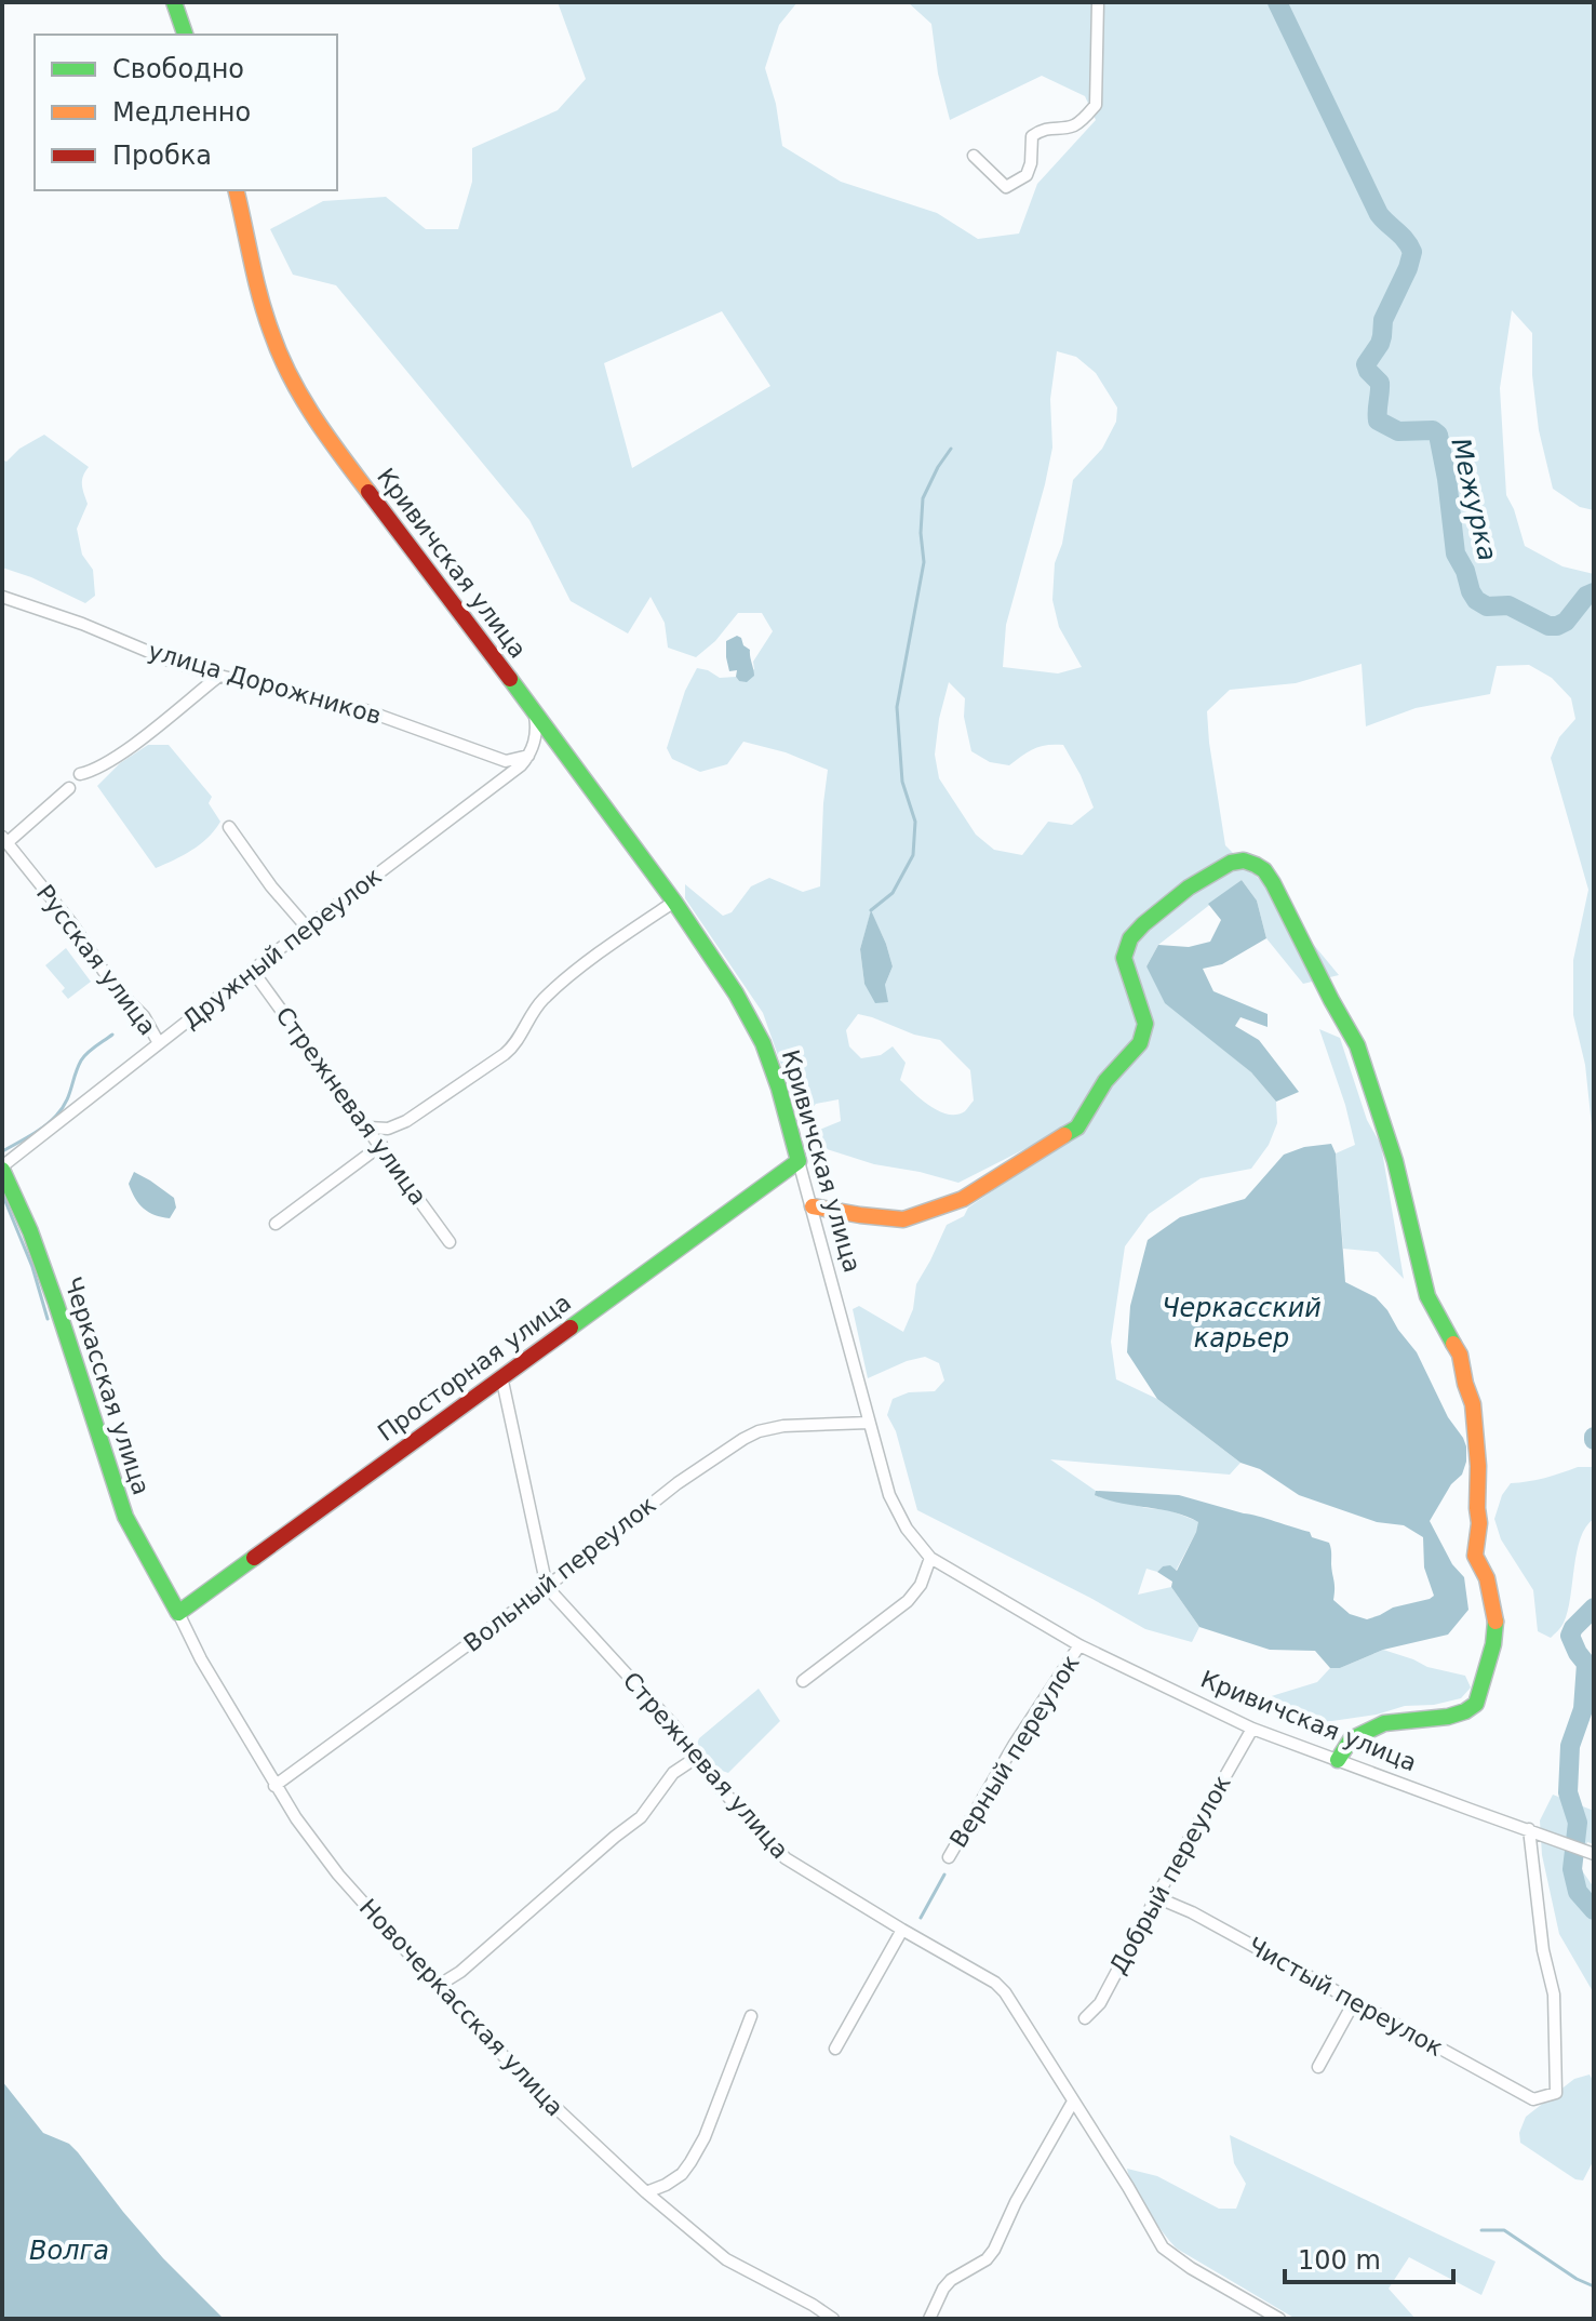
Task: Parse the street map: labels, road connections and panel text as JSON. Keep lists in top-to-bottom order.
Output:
{
  "streets": {
    "street": [
      "Кривичская улица",
      "улица Дорожников",
      "Дружный переулок",
      "Русская улица",
      "Стрежневая улица",
      "Просторная улица",
      "Черкасская улица",
      "Вольный переулок",
      "Верный переулок",
      "Добрый переулок",
      "Чистый переулок",
      "Новочеркасская улица"
    ]
  },
  "crossings": [
    ["Кривичская улица", "Просторная улица"],
    ["Кривичская улица", "Вольный переулок"],
    ["Кривичская улица", "Верный переулок"],
    ["Кривичская улица", "Добрый переулок"],
    ["Кривичская улица", "Чистый переулок"],
    ["улица Дорожников", "Дружный переулок"],
    ["Дружный переулок", "Русская улица"],
    ["Дружный переулок", "Стрежневая улица"],
    ["Дружный переулок", "Черкасская улица"],
    ["Стрежневая улица", "Вольный переулок"],
    ["Просторная улица", "Черкасская улица"],
    ["Просторная улица", "Новочеркасская улица"],
    ["Черкасская улица", "Новочеркасская улица"],
    ["Вольный переулок", "Новочеркасская улица"],
    ["Добрый переулок", "Чистый переулок"]
  ],
  "water": ["Межурка", "Черкасский карьер", "Волга"],
  "legend": ["Свободно", "Медленно", "Пробка"],
  "scale_bar": "100 m"
}
